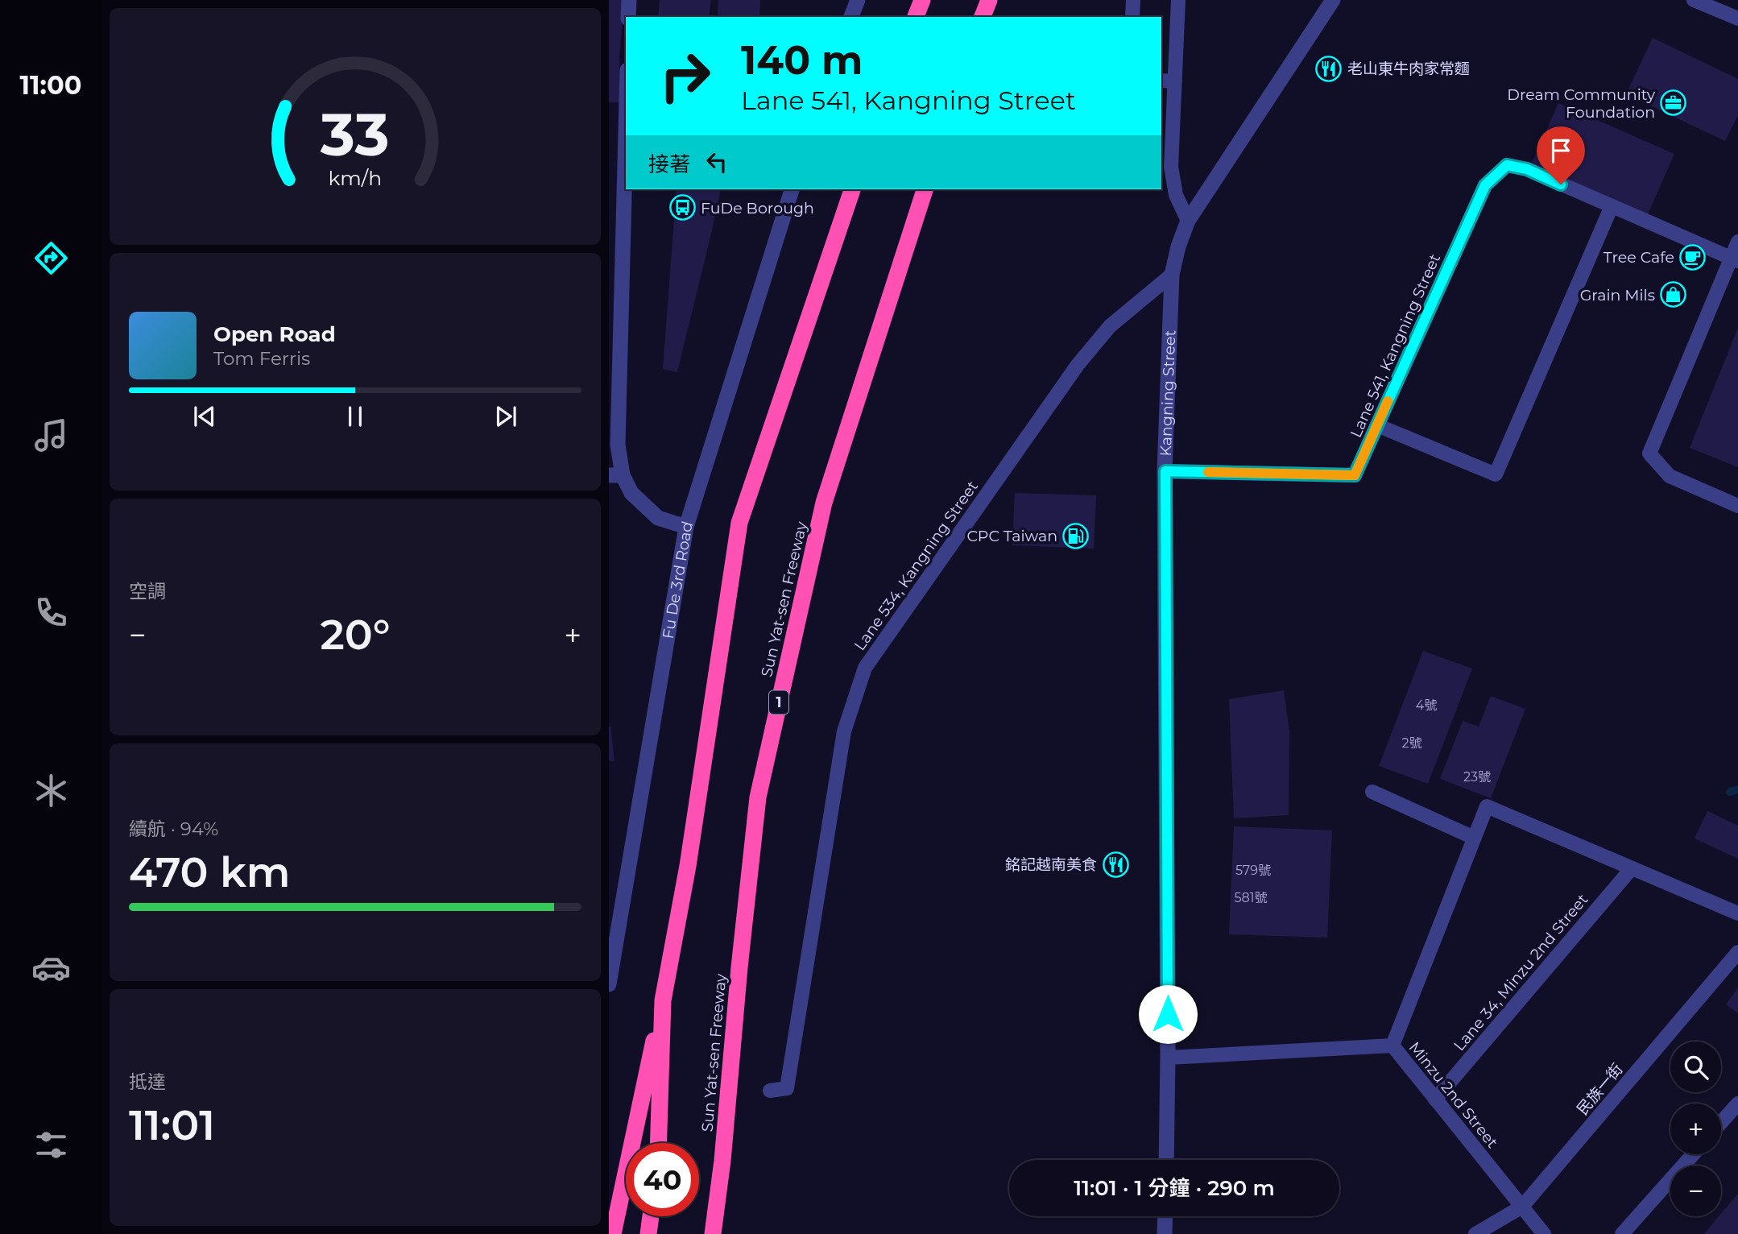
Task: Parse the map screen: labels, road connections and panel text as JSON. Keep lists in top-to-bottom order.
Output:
{
  "streets": {
    "highway": ["Sun Yat-sen Freeway", "1"],
    "street": ["Kangning Street", "Fu De 3rd Road"],
    "lane": [
      "Lane 541, Kangning Street",
      "Lane 534, Kangning Street",
      "Lane 34, Minzu 2nd Street",
      "民族一街",
      "Minzu 2nd Street"
    ]
  },
  "crossings": [
    ["Lane 541, Kangning Street", "Kangning Street"],
    ["Kangning Street", "Lane 534, Kangning Street"],
    ["Lane 34, Minzu 2nd Street", "Minzu 2nd Street"],
    ["民族一街", "Minzu 2nd Street"]
  ],
  "places": {
    "restaurant": ["老山東牛肉家常麵", "銘記越南美食"],
    "office": ["Dream Community Foundation"],
    "bus stop": ["FuDe Borough"],
    "cafe": ["Tree Cafe"],
    "shop": ["Grain Mils"],
    "fuel station": ["CPC Taiwan"]
  },
  "house_numbers": [
    "4號",
    "2號",
    "23號",
    "579號",
    "581號"
  ],
  "page": {
    "tabs": "11:00",
    "turn": ["140 m", "Lane 541, Kangning Street"],
    "then": "接著",
    "song": ["Open Road", "Tom Ferris"],
    "tile": [
      "空調",
      ["續航 · 94%", "470 km"],
      ["抵達", "11:01"]
    ],
    "heat": ["−", "20°", "+"],
    "map_buttons": ["+", "−"],
    "limit": "40",
    "trip": "11:01 · 1 分鐘 · 290 m",
    "gauge": ["33", "km/h"]
  }
}
